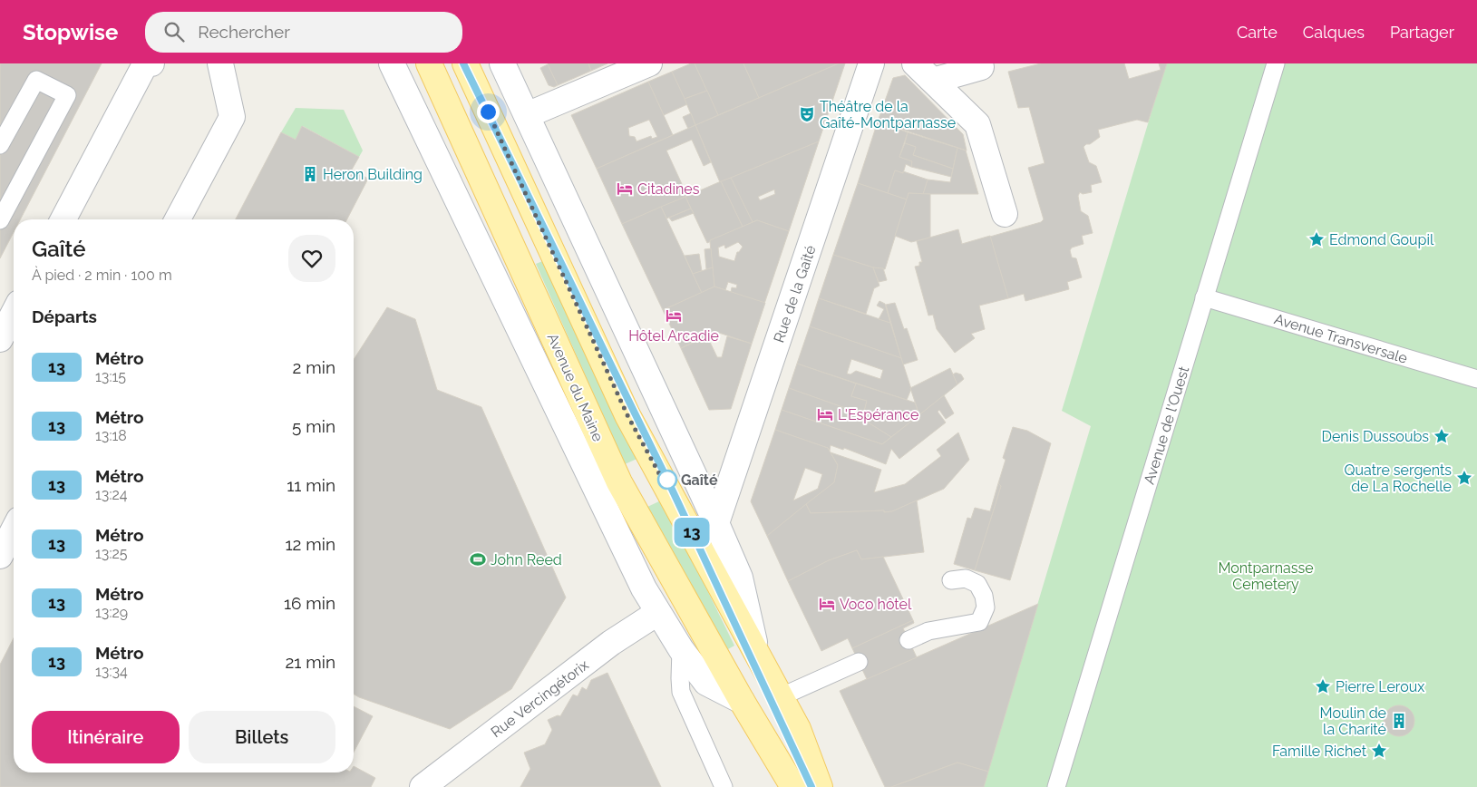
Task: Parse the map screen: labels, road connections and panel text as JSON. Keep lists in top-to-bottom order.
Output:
{
  "streets": {
    "main road": ["Avenue du Maine"],
    "street": ["Rue de la Gaîté", "Rue Vercingétorix"],
    "lane": ["Avenue Transversale", "Avenue de l'Ouest"]
  },
  "crossings": [
    ["Avenue Transversale", "Avenue de l'Ouest"],
    ["Avenue du Maine", "Rue Vercingétorix"]
  ],
  "parks": ["Montparnasse Cemetery"],
  "places": {
    "theatre": ["Théâtre de la Gaîté-Montparnasse"],
    "building": ["Heron Building", "Moulin de la Charité"],
    "hotel": [
      "Citadines",
      "Hôtel Arcadie",
      "L'Espérance",
      "Voco hôtel"
    ],
    "place": [
      "Edmond Goupil",
      "Denis Dussoubs",
      "Quatre sergents de La Rochelle",
      "Pierre Leroux",
      "Famille Richet"
    ],
    "other": ["Gaîté"],
    "sports": ["John Reed"]
  },
  "lines": ["metro line 13"],
  "page": {
    "header": "Stopwise",
    "search": "Rechercher",
    "nav": ["Carte", "Calques", "Partager"],
    "on_map": "13",
    "heading": [
      ["Gaîté", "À pied · 2 min · 100 m"],
      "Départs"
    ],
    "list": [
      {
        "mark": "13",
        "name": "Métro",
        "note": "13:15",
        "value": "2 min"
      },
      {
        "mark": "13",
        "name": "Métro",
        "note": "13:18",
        "value": "5 min"
      },
      {
        "mark": "13",
        "name": "Métro",
        "note": "13:24",
        "value": "11 min"
      },
      {
        "mark": "13",
        "name": "Métro",
        "note": "13:25",
        "value": "12 min"
      },
      {
        "mark": "13",
        "name": "Métro",
        "note": "13:29",
        "value": "16 min"
      },
      {
        "mark": "13",
        "name": "Métro",
        "note": "13:34",
        "value": "21 min"
      }
    ],
    "buttons": ["Itinéraire", "Billets"]
  }
}
